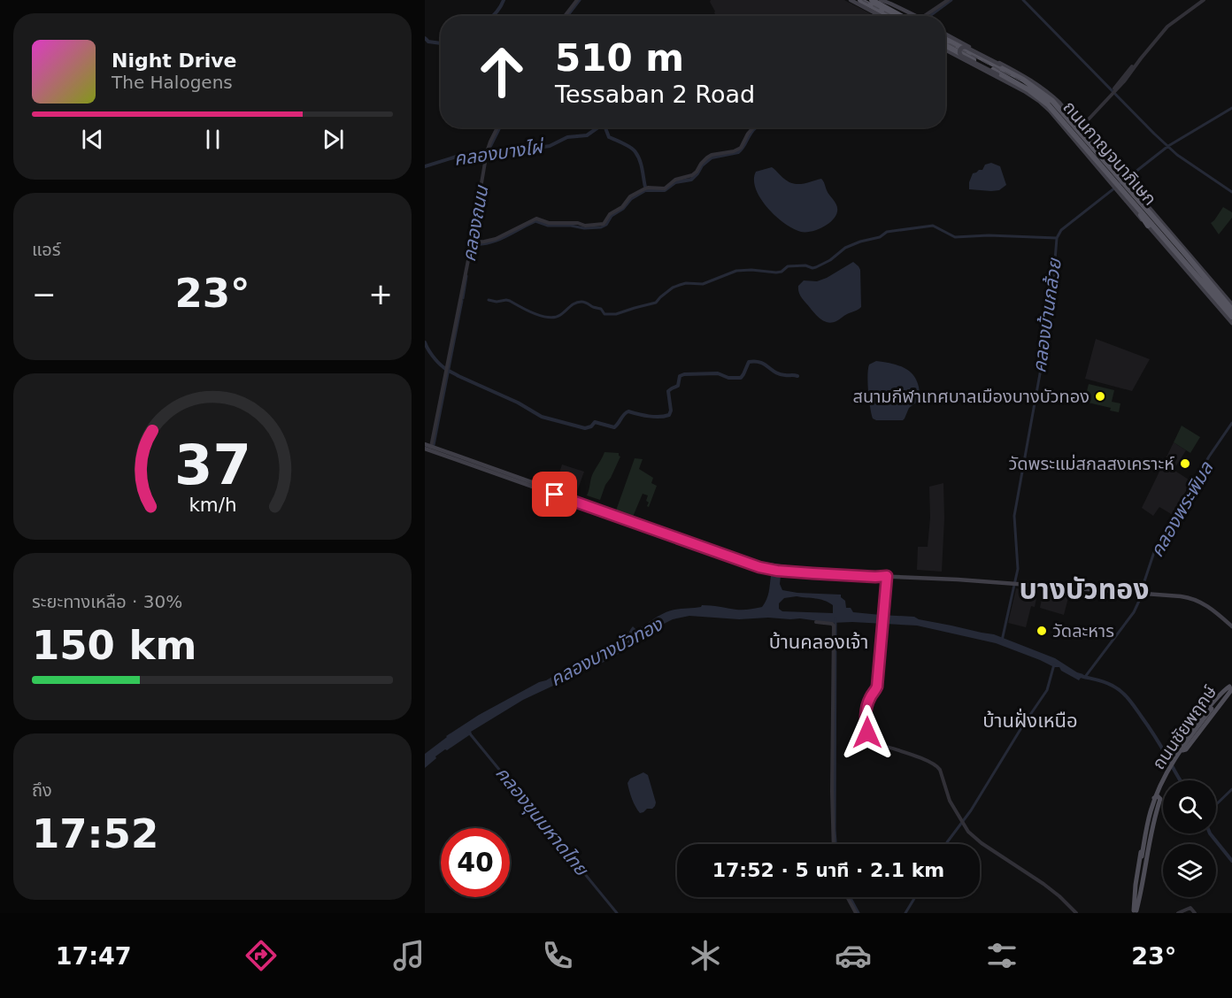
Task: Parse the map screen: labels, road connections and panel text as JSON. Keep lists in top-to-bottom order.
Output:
{
  "streets": {
    "highway": ["ถนนกาญจนาภิเษก"],
    "main road": ["ถนนชัยพฤกษ์"]
  },
  "districts": ["บางบัวทอง", "บ้านคลองเจ้า", "บ้านฝั่งเหนือ"],
  "water": [
    "คลองบางไผ่",
    "คลองถนน",
    "คลองบ้านกล้วย",
    "คลองพระพิมล",
    "คลองบางบัวทอง",
    "คลองขุนมหาดไทย"
  ],
  "places": ["สนามกีฬาเทศบาลเมืองบางบัวทอง", "วัดพระแม่สกลสงเคราะห์", "วัดละหาร"],
  "page": {
    "turn": ["510 m", "Tessaban 2 Road"],
    "song": ["Night Drive", "The Halogens"],
    "tile": [
      "แอร์",
      ["ระยะทางเหลือ · 30%", "150 km"],
      ["ถึง", "17:52"]
    ],
    "heat": ["−", "23°", "+"],
    "limit": "40",
    "trip": "17:52 · 5 นาที · 2.1 km",
    "tabs": ["17:47", "23°"],
    "gauge": ["37", "km/h"]
  }
}
